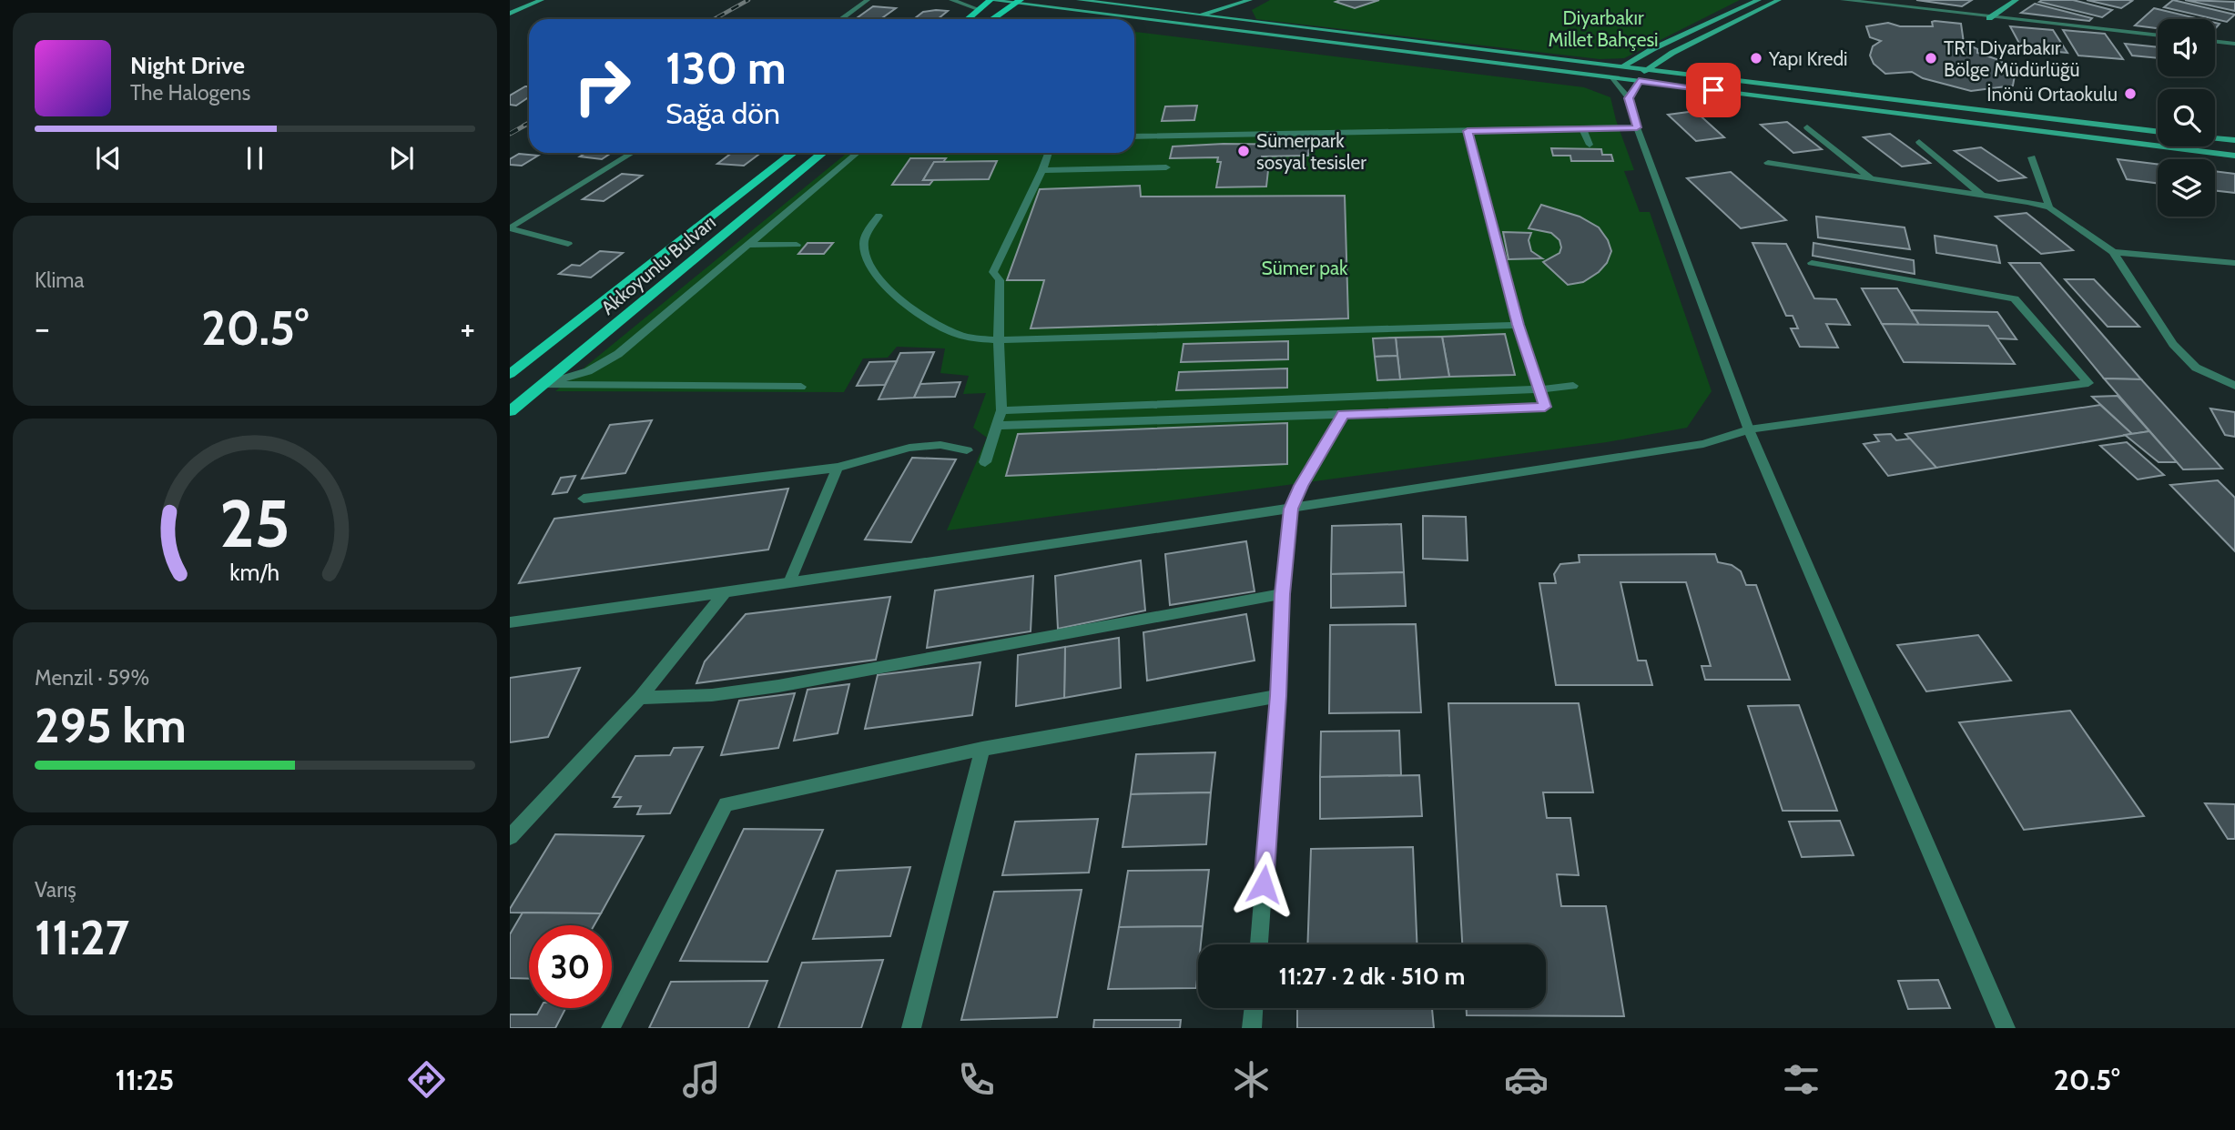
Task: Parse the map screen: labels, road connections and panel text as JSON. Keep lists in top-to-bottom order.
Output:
{
  "streets": {
    "main road": ["Akkoyunlu Bulvarı"]
  },
  "parks": ["Diyarbakır Millet Bahçesi", "Sümer pak"],
  "places": [
    "Yapı Kredi",
    "TRT Diyarbakır Bölge Müdürlüğü",
    "İnönü Ortaokulu",
    "Sümerpark sosyal tesisler"
  ],
  "page": {
    "turn": ["130 m", "Sağa dön"],
    "song": ["Night Drive", "The Halogens"],
    "tile": [
      "Klima",
      ["Menzil · 59%", "295 km"],
      ["Varış", "11:27"]
    ],
    "heat": ["−", "20.5°", "+"],
    "limit": "30",
    "trip": "11:27 · 2 dk · 510 m",
    "tabs": ["11:25", "20.5°"],
    "gauge": ["25", "km/h"]
  }
}
